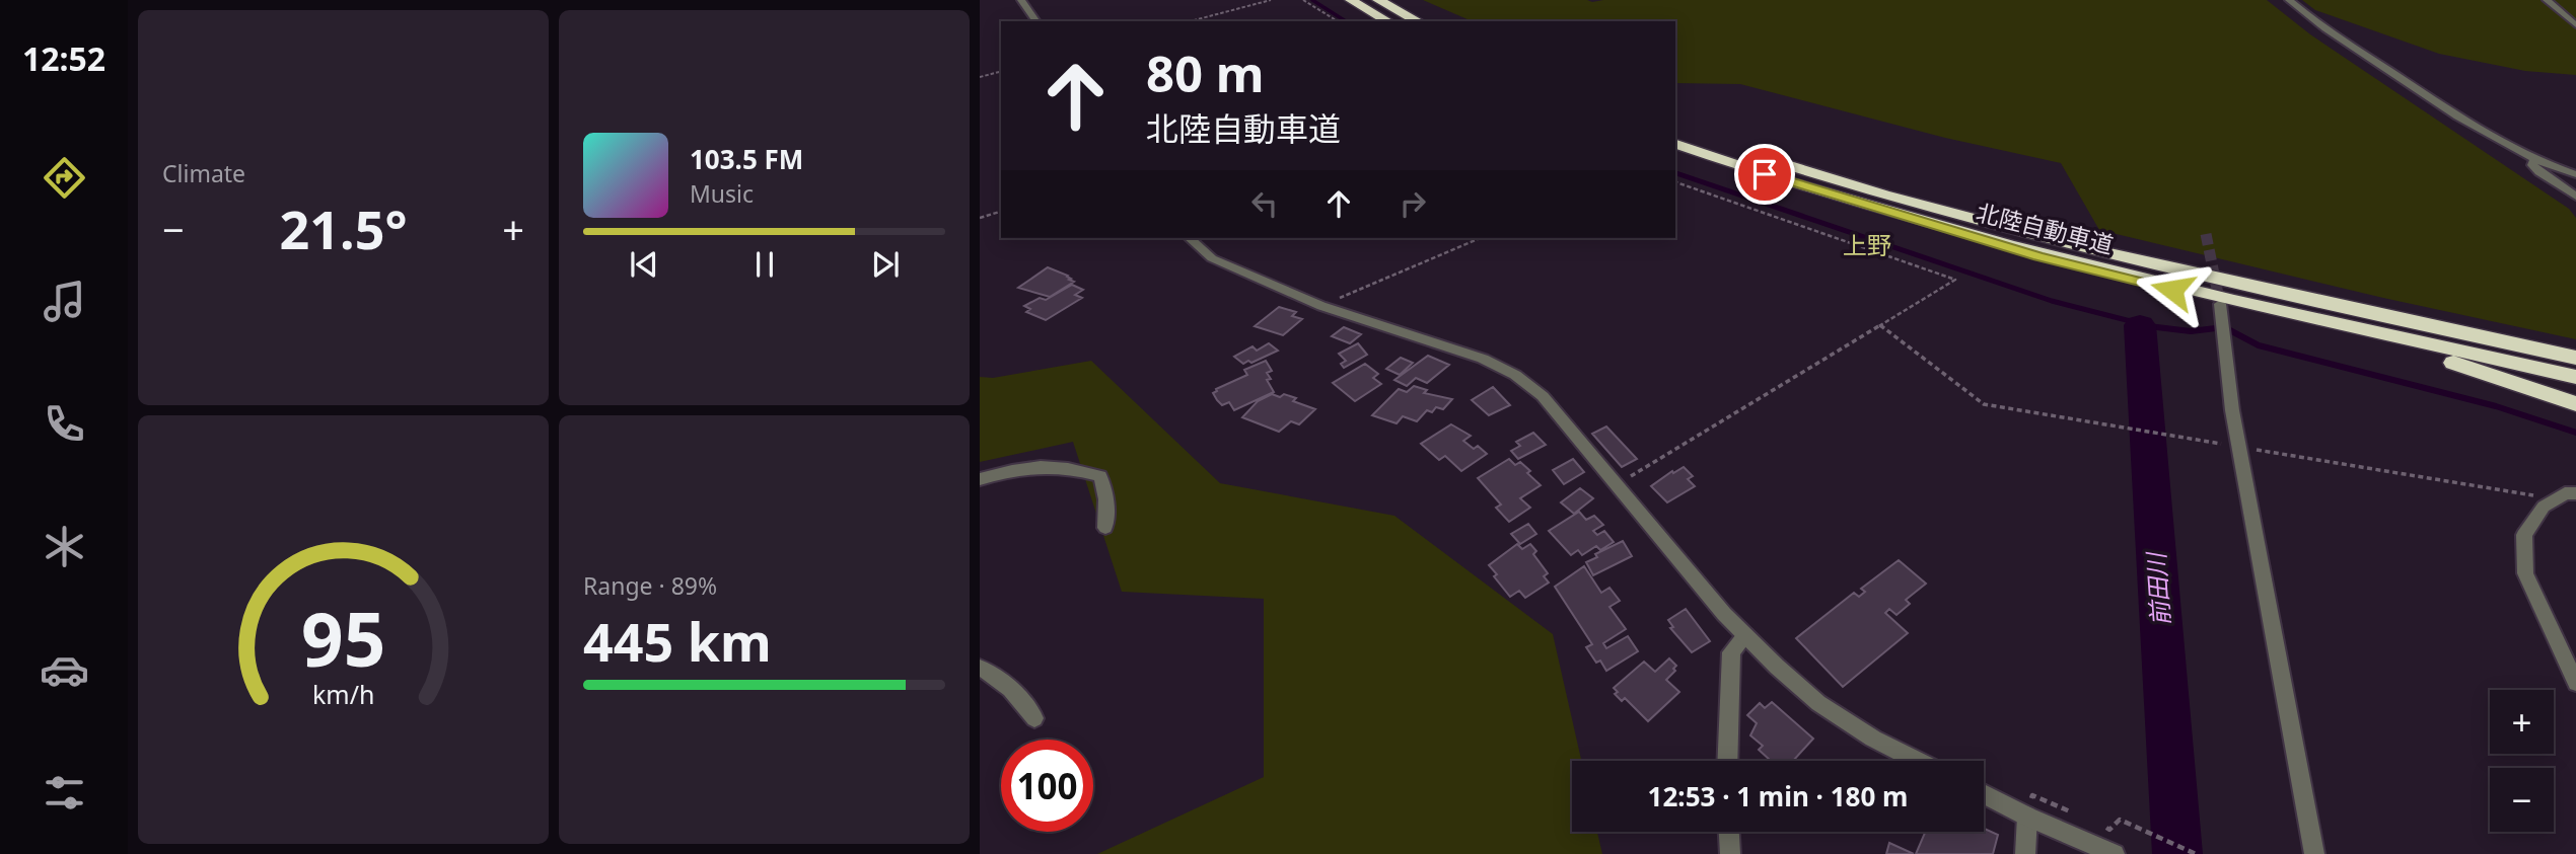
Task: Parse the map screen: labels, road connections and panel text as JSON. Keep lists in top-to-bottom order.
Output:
{
  "streets": {
    "highway": ["北陸自動車道"]
  },
  "districts": ["上野"],
  "water": ["前田川"],
  "page": {
    "tabs": "12:52",
    "tile": [
      "Climate",
      ["Range · 89%", "445 km"]
    ],
    "turn": ["80 m", "北陸自動車道"],
    "song": ["103.5 FM", "Music"],
    "heat": ["−", "21.5°", "+"],
    "map_buttons": ["+", "−"],
    "limit": "100",
    "trip": "12:53 · 1 min · 180 m",
    "gauge": ["95", "km/h"]
  }
}
